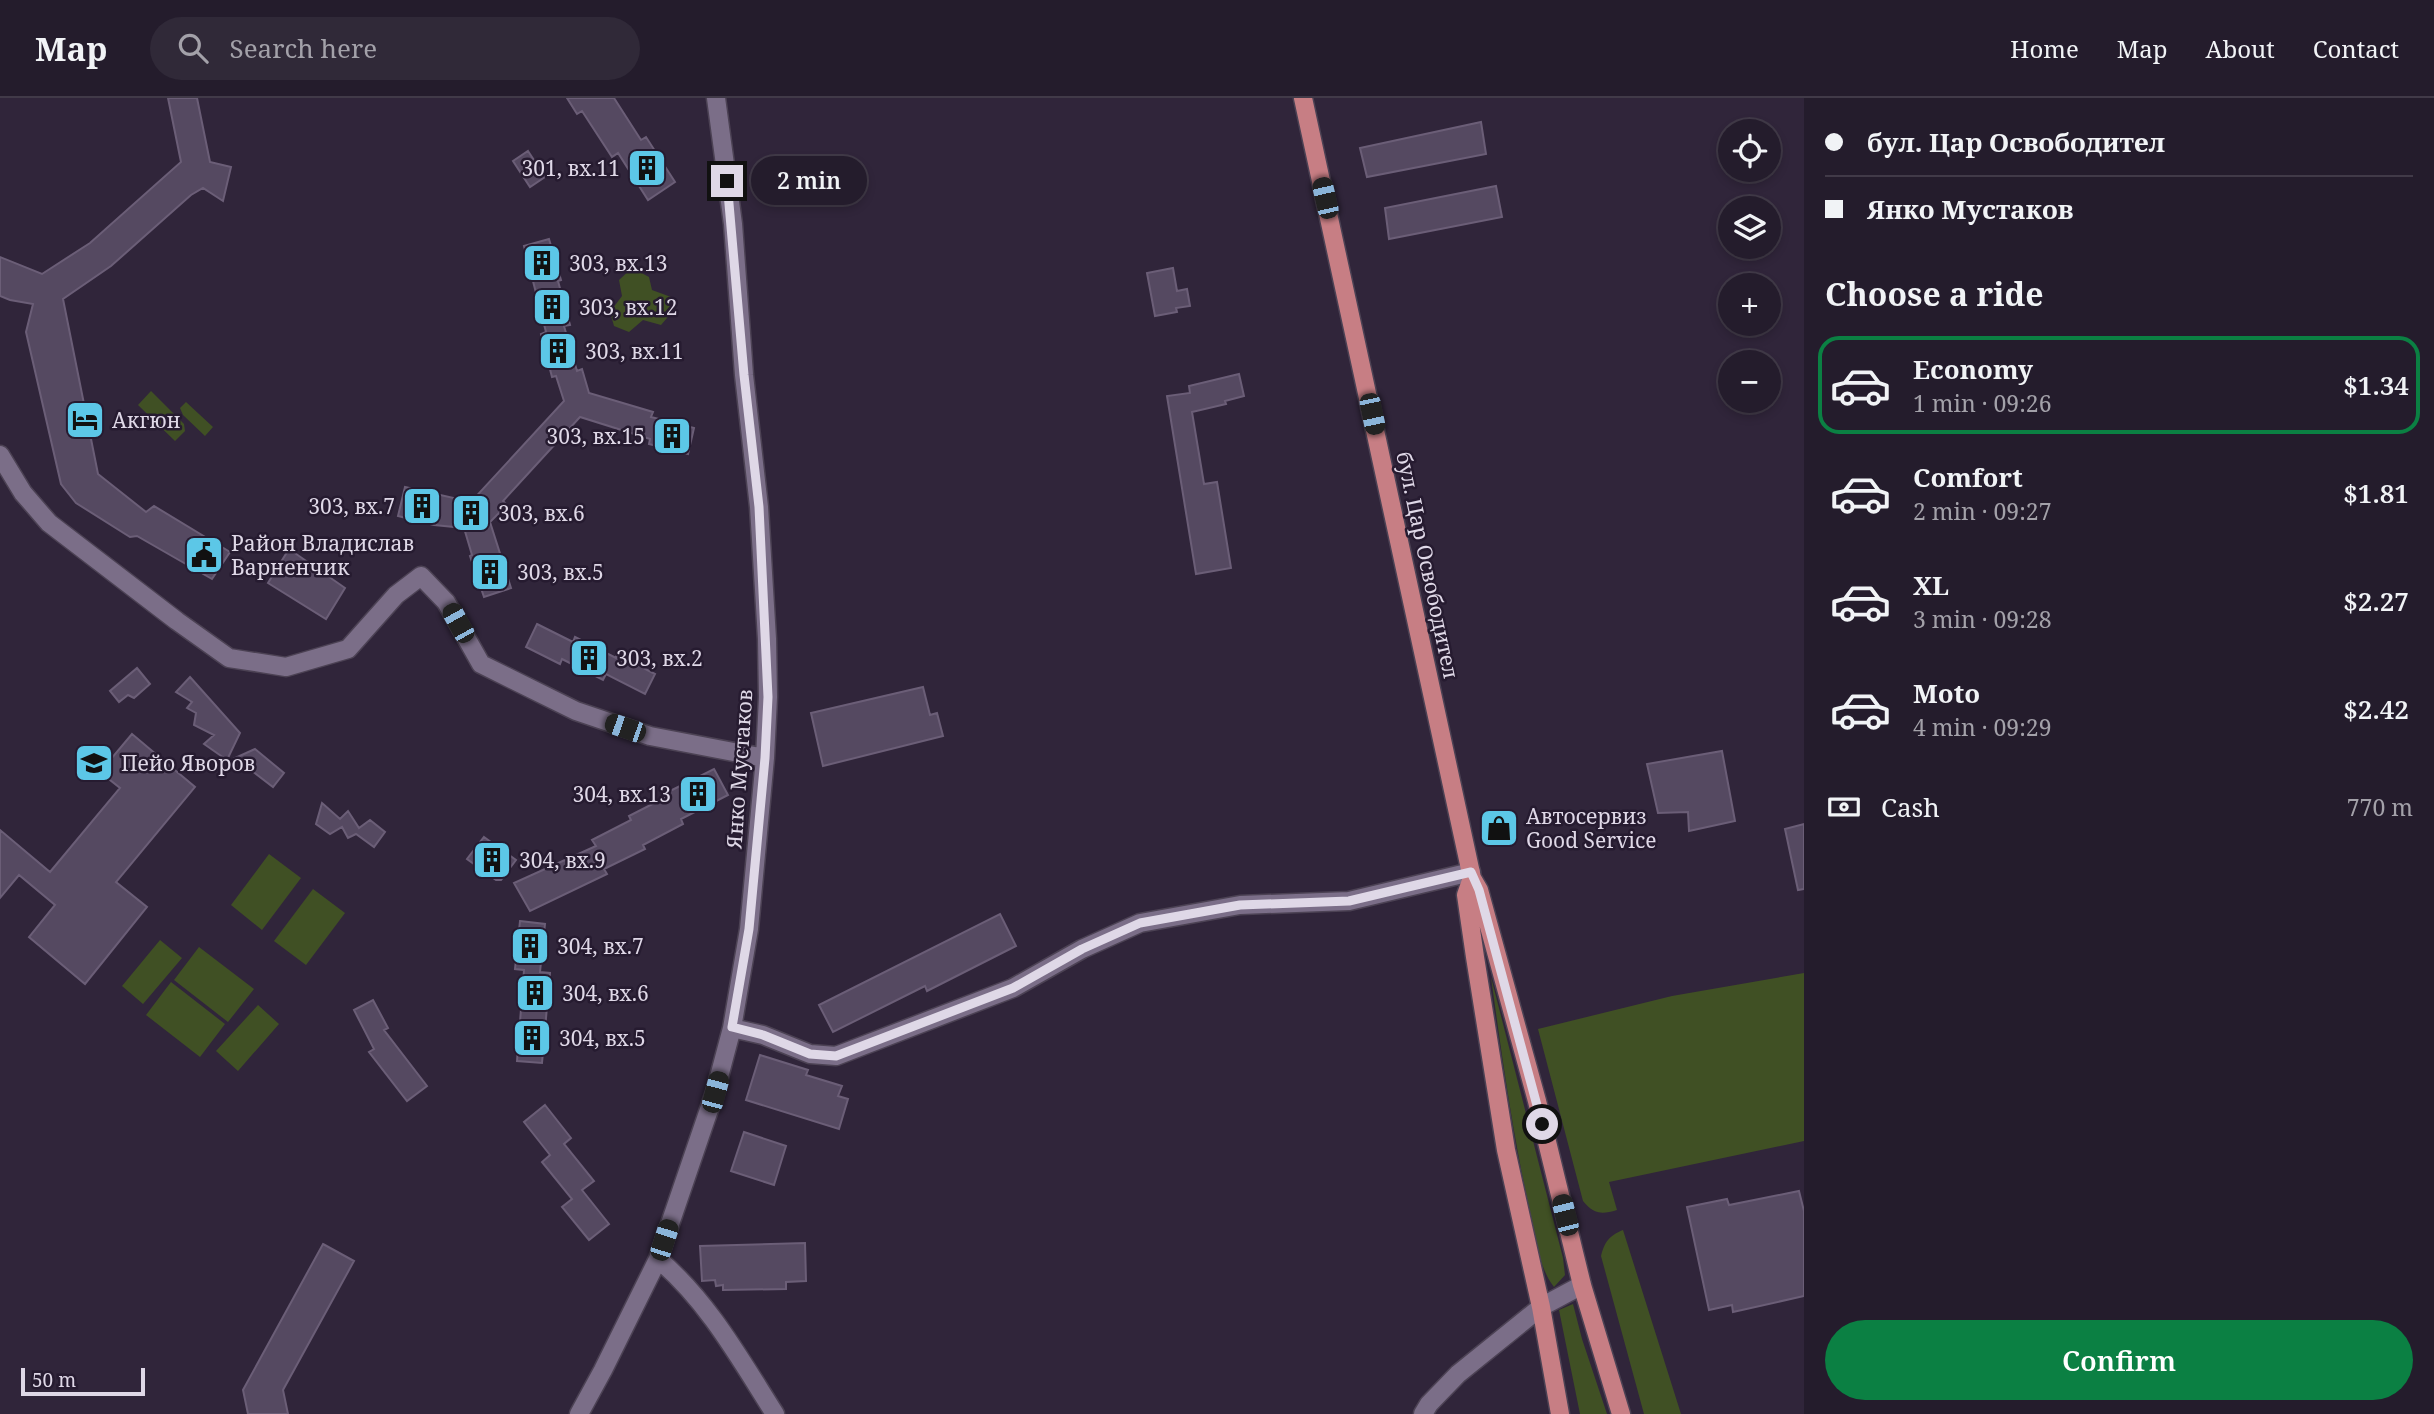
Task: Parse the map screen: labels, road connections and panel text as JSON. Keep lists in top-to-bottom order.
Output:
{
  "streets": {
    "main road": ["бул. Цар Освободител"],
    "street": ["Янко Мустаков"]
  },
  "places": {
    "building": [
      "301, вх.11",
      "303, вх.13",
      "303, вх.12",
      "303, вх.11",
      "303, вх.15",
      "303, вх.7",
      "303, вх.6",
      "303, вх.5",
      "303, вх.2",
      "304, вх.13",
      "304, вх.9",
      "304, вх.7",
      "304, вх.6",
      "304, вх.5"
    ],
    "hotel": ["Акгюн"],
    "public building": ["Район Владислав Варненчик"],
    "school or university": ["Пейо Яворов"],
    "shop": ["Автосервиз Good Service"]
  },
  "scale_bar": "50 m",
  "page": {
    "header": "Map",
    "search": "Search here",
    "nav": [
      "Home",
      "Map",
      "About",
      "Contact"
    ],
    "banner": ["бул. Цар Освободител", "Янко Мустаков"],
    "map_buttons": ["+", "−"],
    "bubble": "2 min",
    "heading": "Choose a ride",
    "list": [
      {
        "name": "Economy",
        "note": "1 min · 09:26",
        "value": "$1.34"
      },
      {
        "name": "Comfort",
        "note": "2 min · 09:27",
        "value": "$1.81"
      },
      {
        "name": "XL",
        "note": "3 min · 09:28",
        "value": "$2.27"
      },
      {
        "name": "Moto",
        "note": "4 min · 09:29",
        "value": "$2.42"
      }
    ],
    "pay": ["Cash", "770 m"],
    "buttons": "Confirm",
    "scale": "50 m"
  }
}
